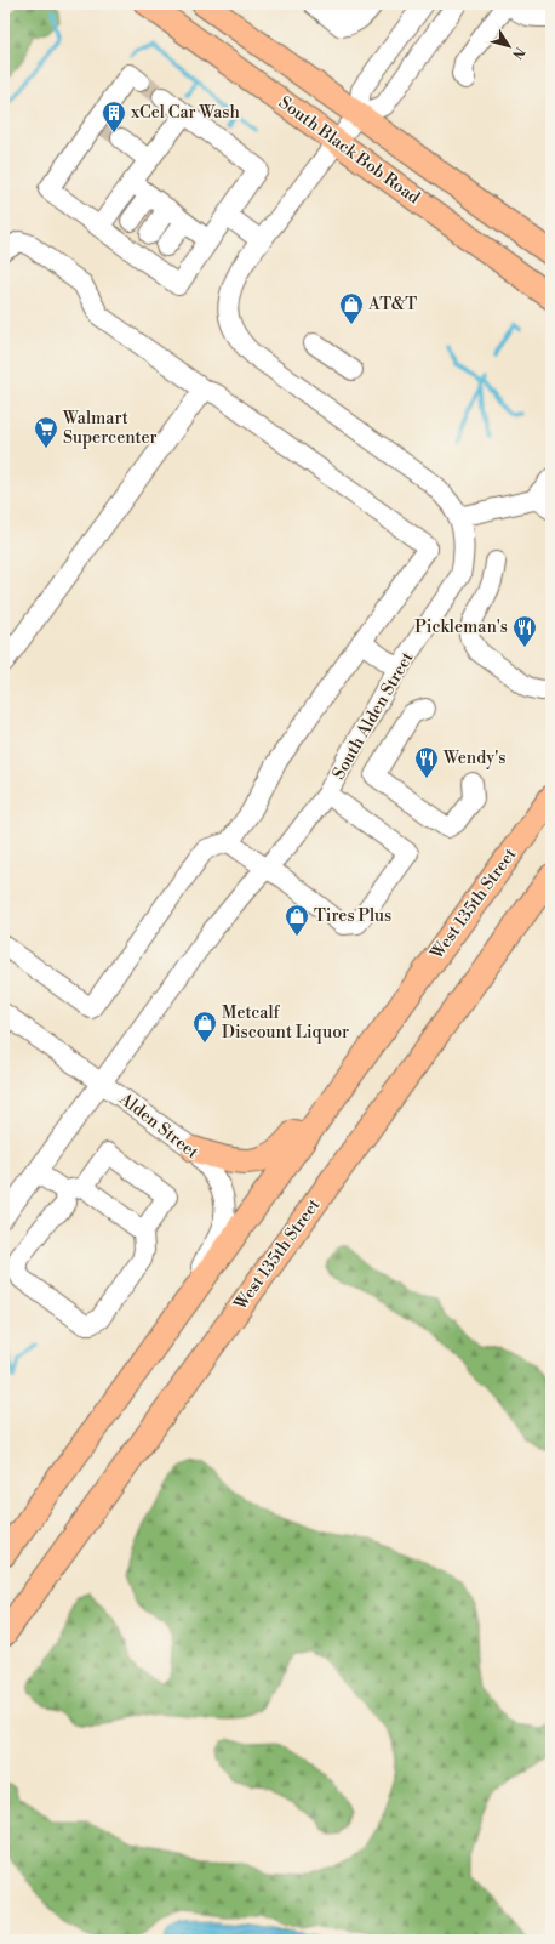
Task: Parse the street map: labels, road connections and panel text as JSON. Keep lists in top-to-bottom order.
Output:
{
  "streets": {
    "main road": ["South Black Bob Road", "West 135th Street"],
    "street": ["South Alden Street", "Alden Street"]
  },
  "crossings": [
    ["South Black Bob Road", "South Alden Street"],
    ["South Alden Street", "Alden Street"],
    ["West 135th Street", "Alden Street"]
  ],
  "places": {
    "building": ["xCel Car Wash"],
    "shop": ["AT&T", "Tires Plus", "Metcalf Discount Liquor"],
    "supermarket": ["Walmart Supercenter"],
    "restaurant": ["Pickleman's", "Wendy's"]
  },
  "north": "bottom right"
}
